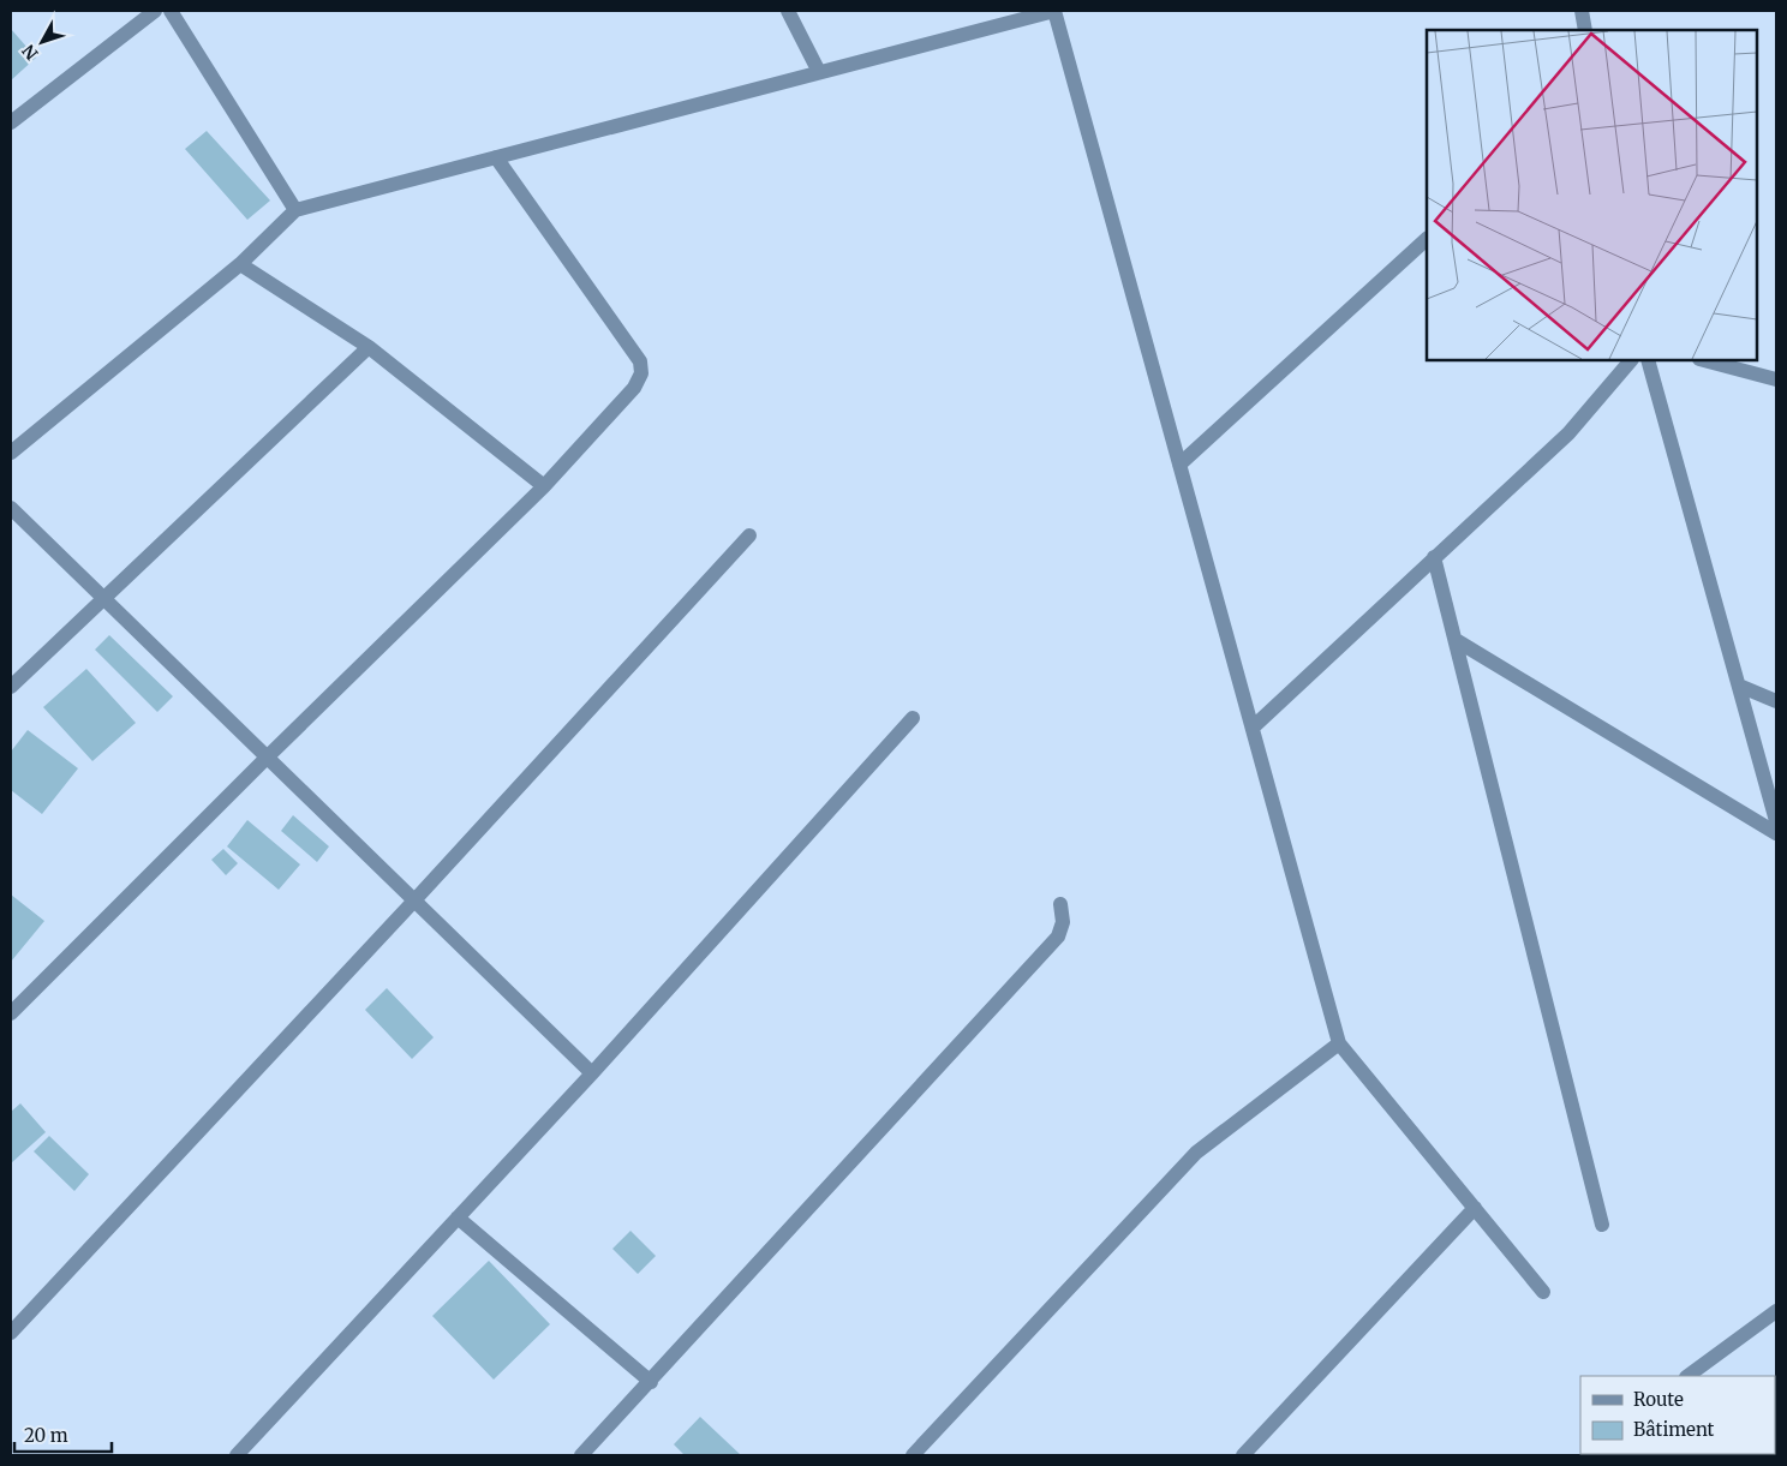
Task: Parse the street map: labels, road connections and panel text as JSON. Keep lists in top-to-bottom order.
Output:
{
  "legend": ["Route", "Bâtiment"],
  "scale_bar": "20 m",
  "north": "bottom left"
}
